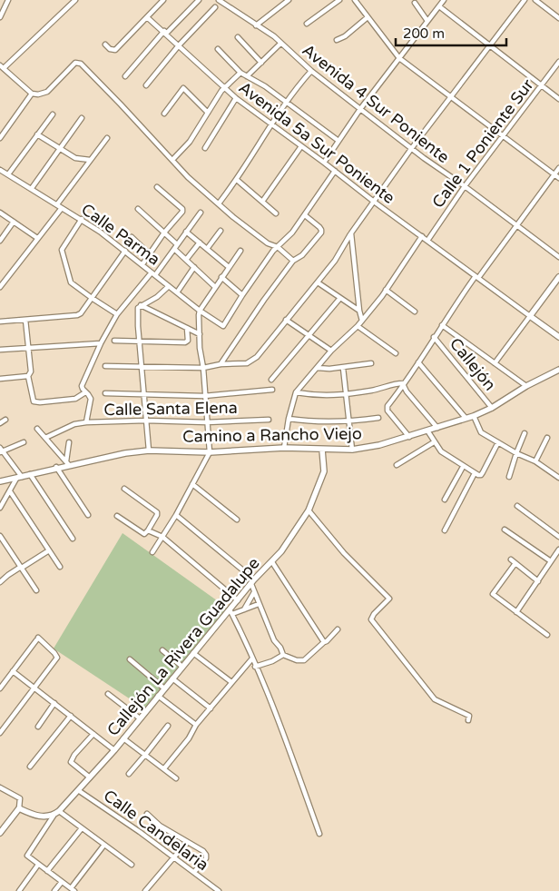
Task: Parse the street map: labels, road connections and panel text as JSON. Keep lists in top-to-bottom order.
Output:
{
  "streets": {
    "street": [
      "Avenida 4 Sur Poniente",
      "Avenida 5a Sur Poniente",
      "Calle 1 Poniente Sur",
      "Calle Parma",
      "Callejón",
      "Calle Santa Elena",
      "Camino a Rancho Viejo",
      "Callejón La Rivera Guadalupe",
      "Calle Candelaria"
    ]
  },
  "crossings": [
    ["Avenida 4 Sur Poniente", "Calle 1 Poniente Sur"],
    ["Avenida 5a Sur Poniente", "Calle 1 Poniente Sur"],
    ["Callejón", "Camino a Rancho Viejo"],
    ["Camino a Rancho Viejo", "Callejón La Rivera Guadalupe"],
    ["Callejón La Rivera Guadalupe", "Calle Candelaria"]
  ],
  "scale_bar": "200 m"
}
